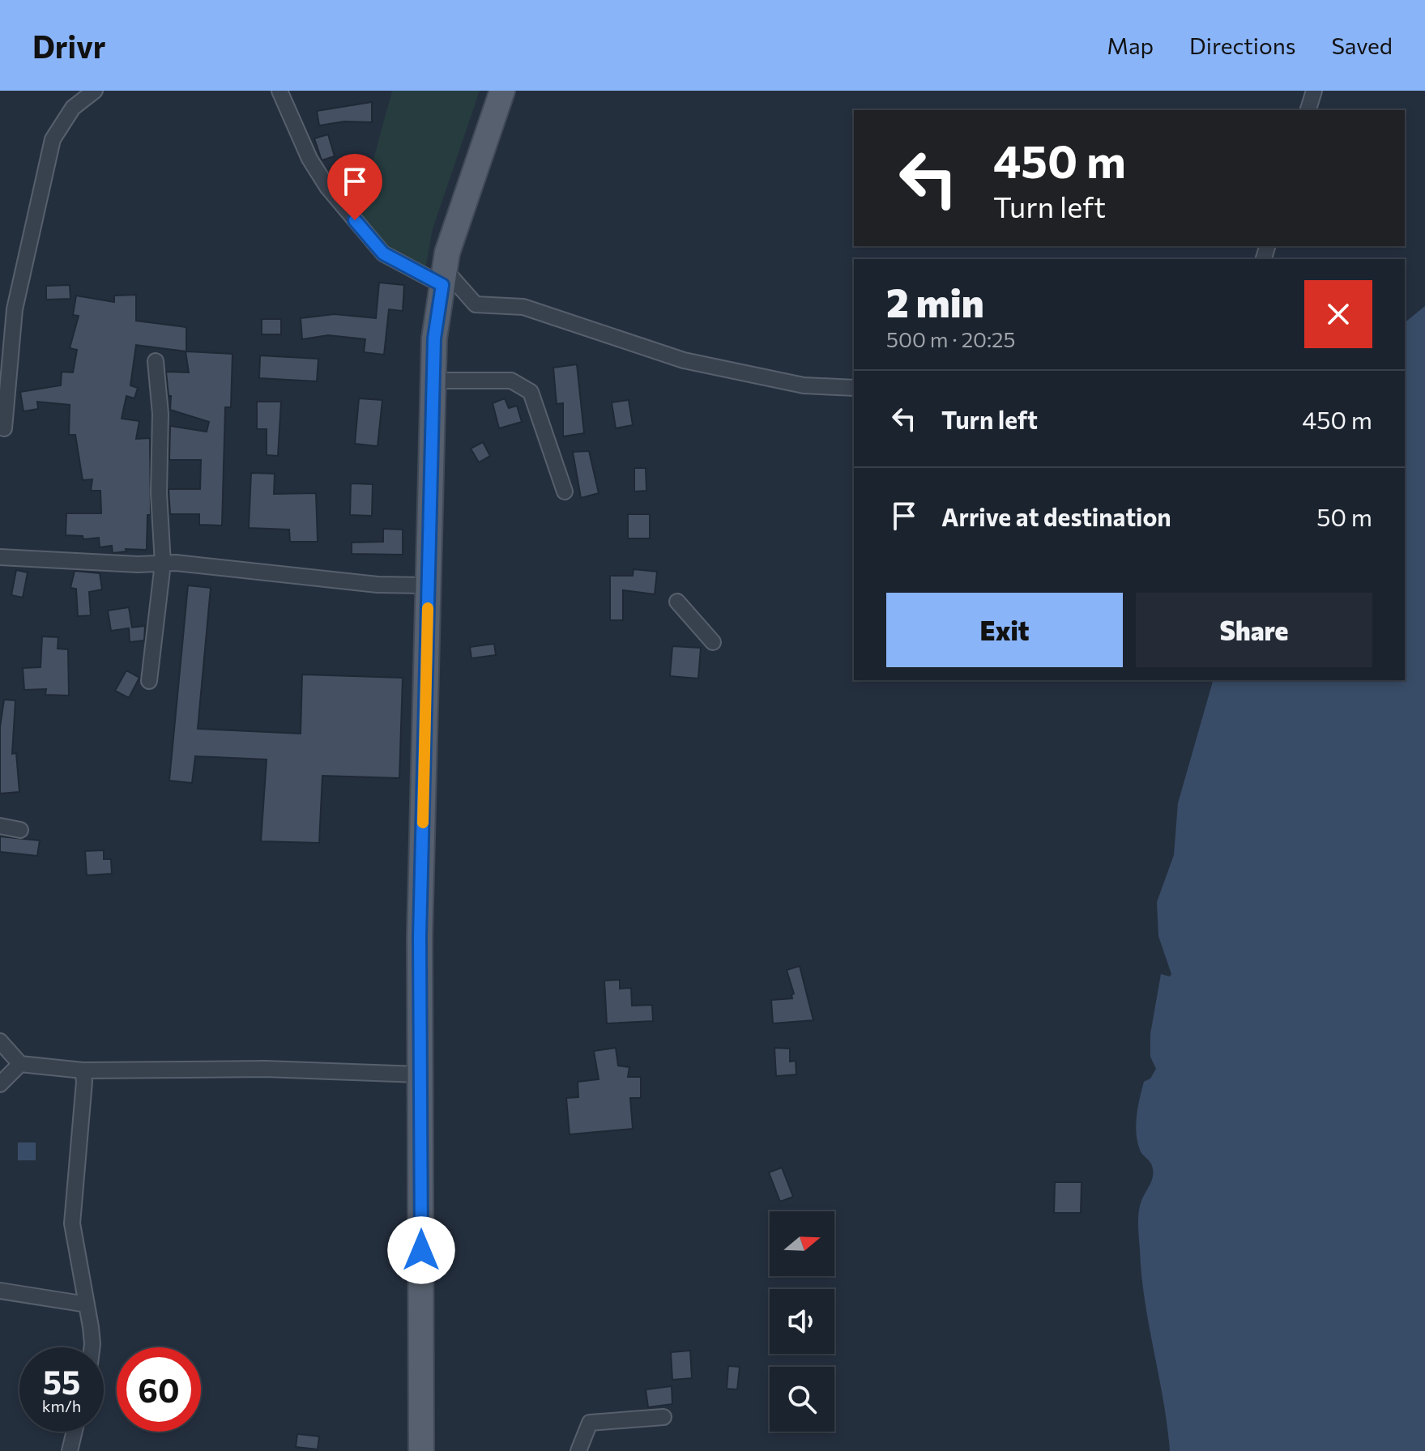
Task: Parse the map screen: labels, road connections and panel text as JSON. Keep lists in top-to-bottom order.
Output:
{
  "north": "right",
  "page": {
    "header": "Drivr",
    "nav": ["Map", "Directions", "Saved"],
    "turn": ["450 m", "Turn left"],
    "heading": ["2 min", "500 m · 20:25"],
    "list": [
      {
        "name": "Turn left",
        "value": "450 m"
      },
      {
        "name": "Arrive at destination",
        "value": "50 m"
      }
    ],
    "buttons": ["Exit", "Share"],
    "speed": "55 km/h",
    "limit": "60"
  }
}
